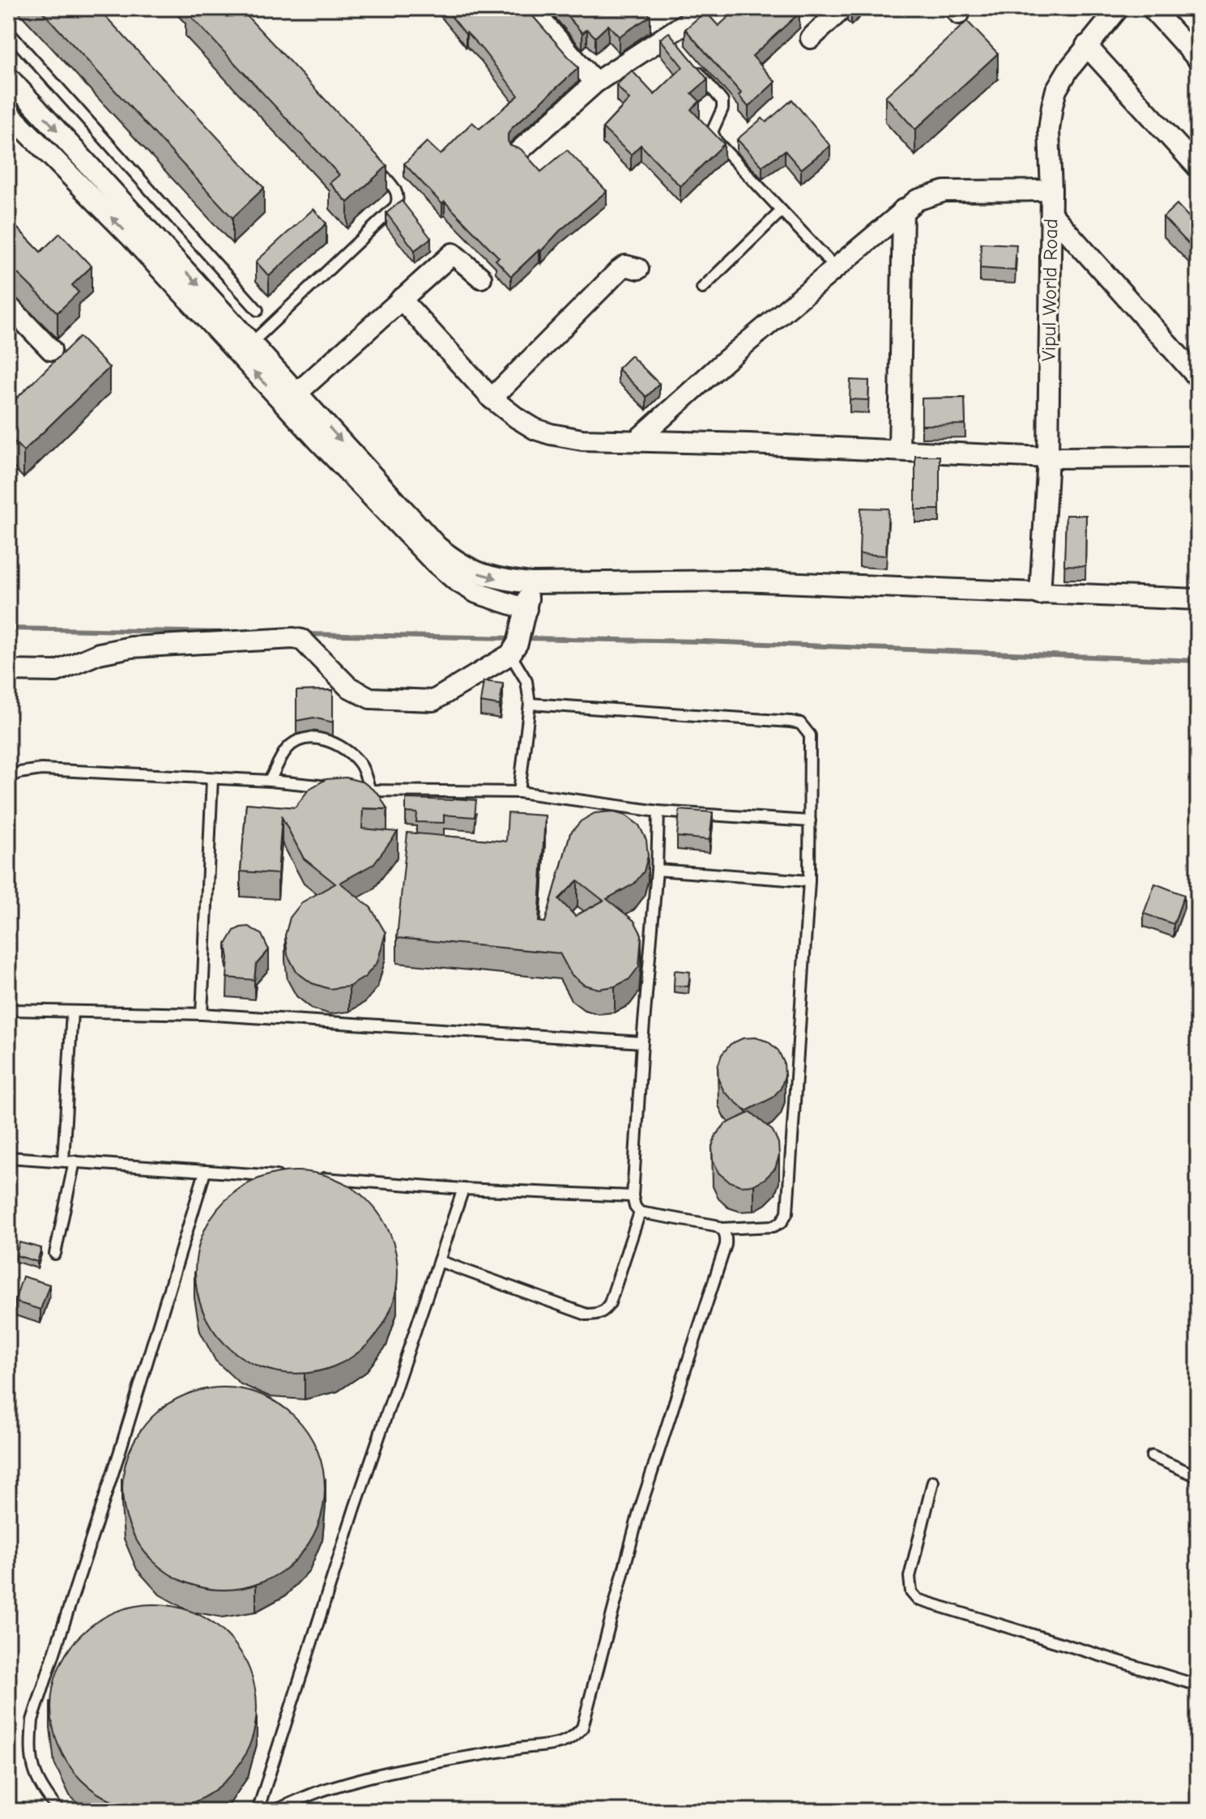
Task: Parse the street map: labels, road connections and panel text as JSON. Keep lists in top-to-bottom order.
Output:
{
  "streets": {
    "street": ["Vipul World Road"]
  }
}
